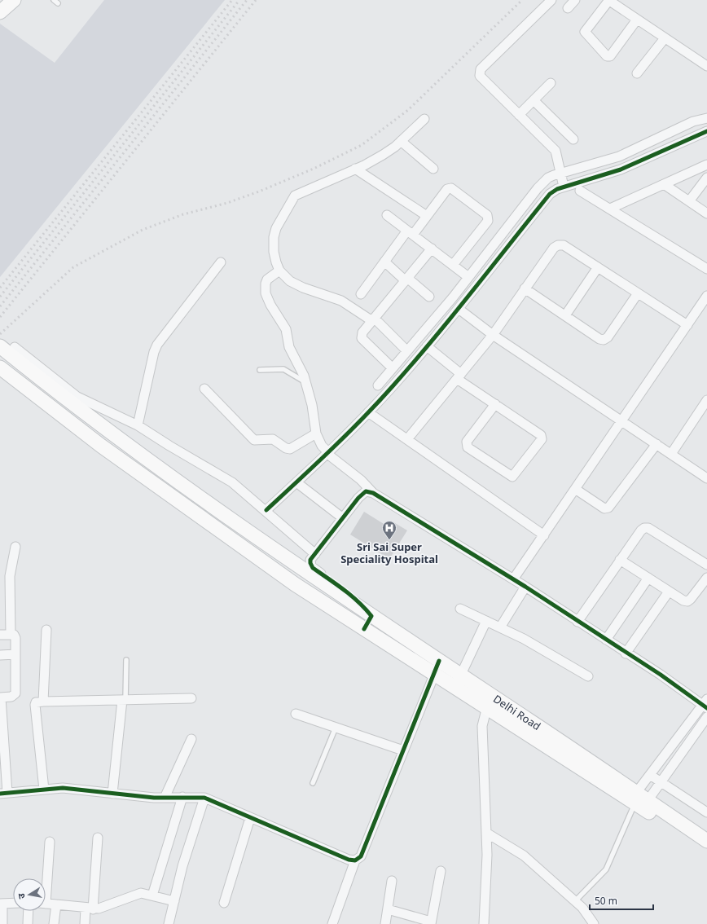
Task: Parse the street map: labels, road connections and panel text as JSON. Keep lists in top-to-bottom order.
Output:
{
  "places": {
    "hospital": ["Sri Sai Super Speciality Hospital"]
  },
  "scale_bar": "50 m",
  "north": "left"
}
